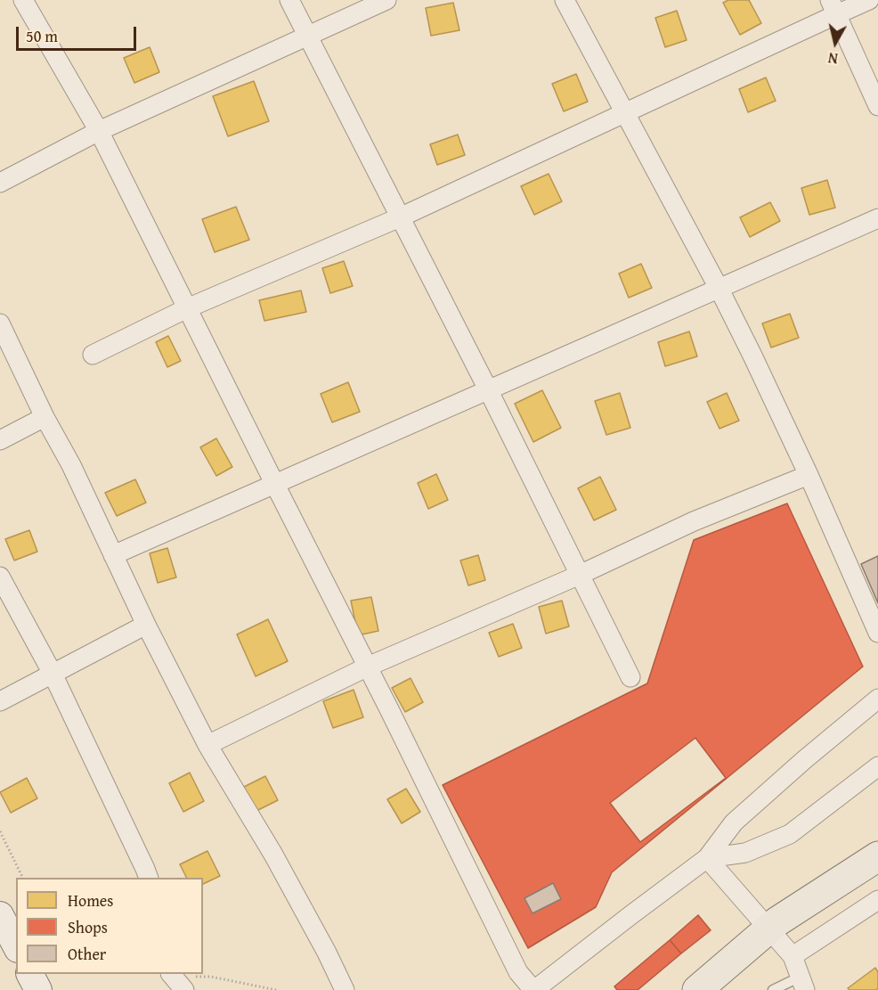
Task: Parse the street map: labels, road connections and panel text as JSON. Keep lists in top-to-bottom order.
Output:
{
  "legend": ["Homes", "Shops", "Other"],
  "scale_bar": "50 m",
  "north": "bottom"
}
